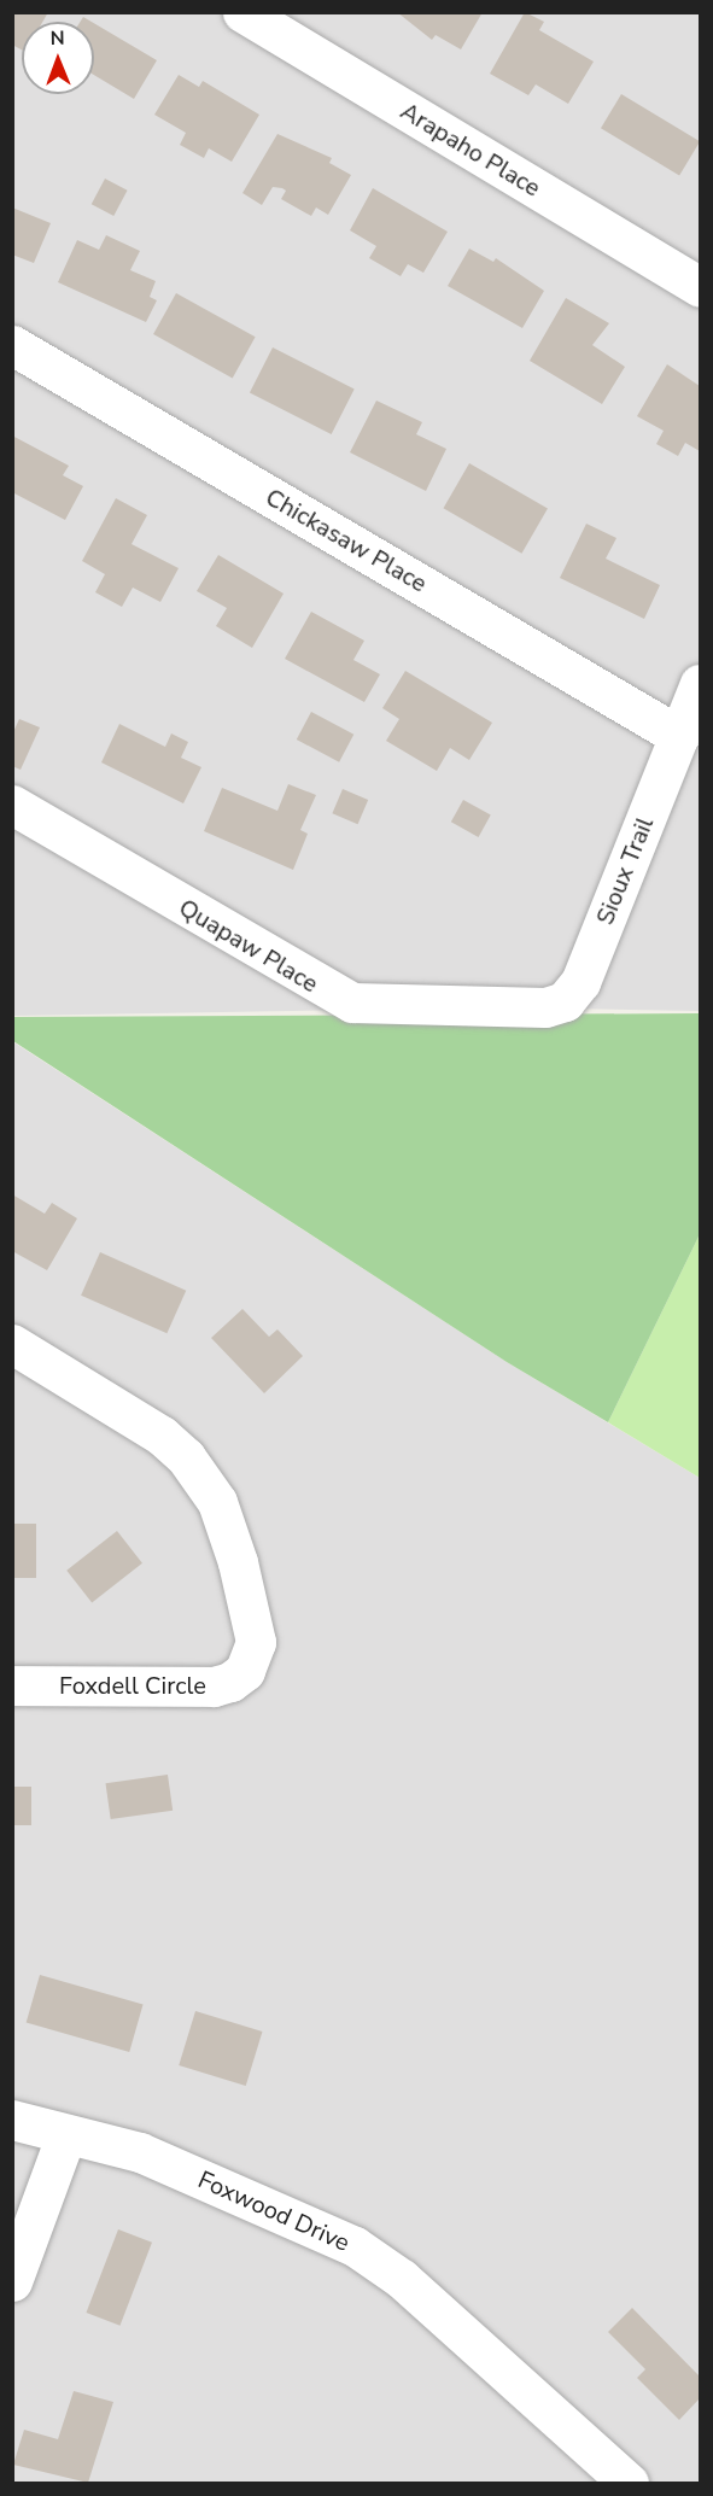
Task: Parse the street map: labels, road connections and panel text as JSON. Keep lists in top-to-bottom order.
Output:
{
  "streets": {
    "street": [
      "Arapaho Place",
      "Chickasaw Place",
      "Sioux Trail",
      "Quapaw Place",
      "Foxdell Circle",
      "Foxwood Drive"
    ]
  },
  "crossings": [
    ["Chickasaw Place", "Sioux Trail"],
    ["Sioux Trail", "Quapaw Place"]
  ],
  "north": "top"
}
